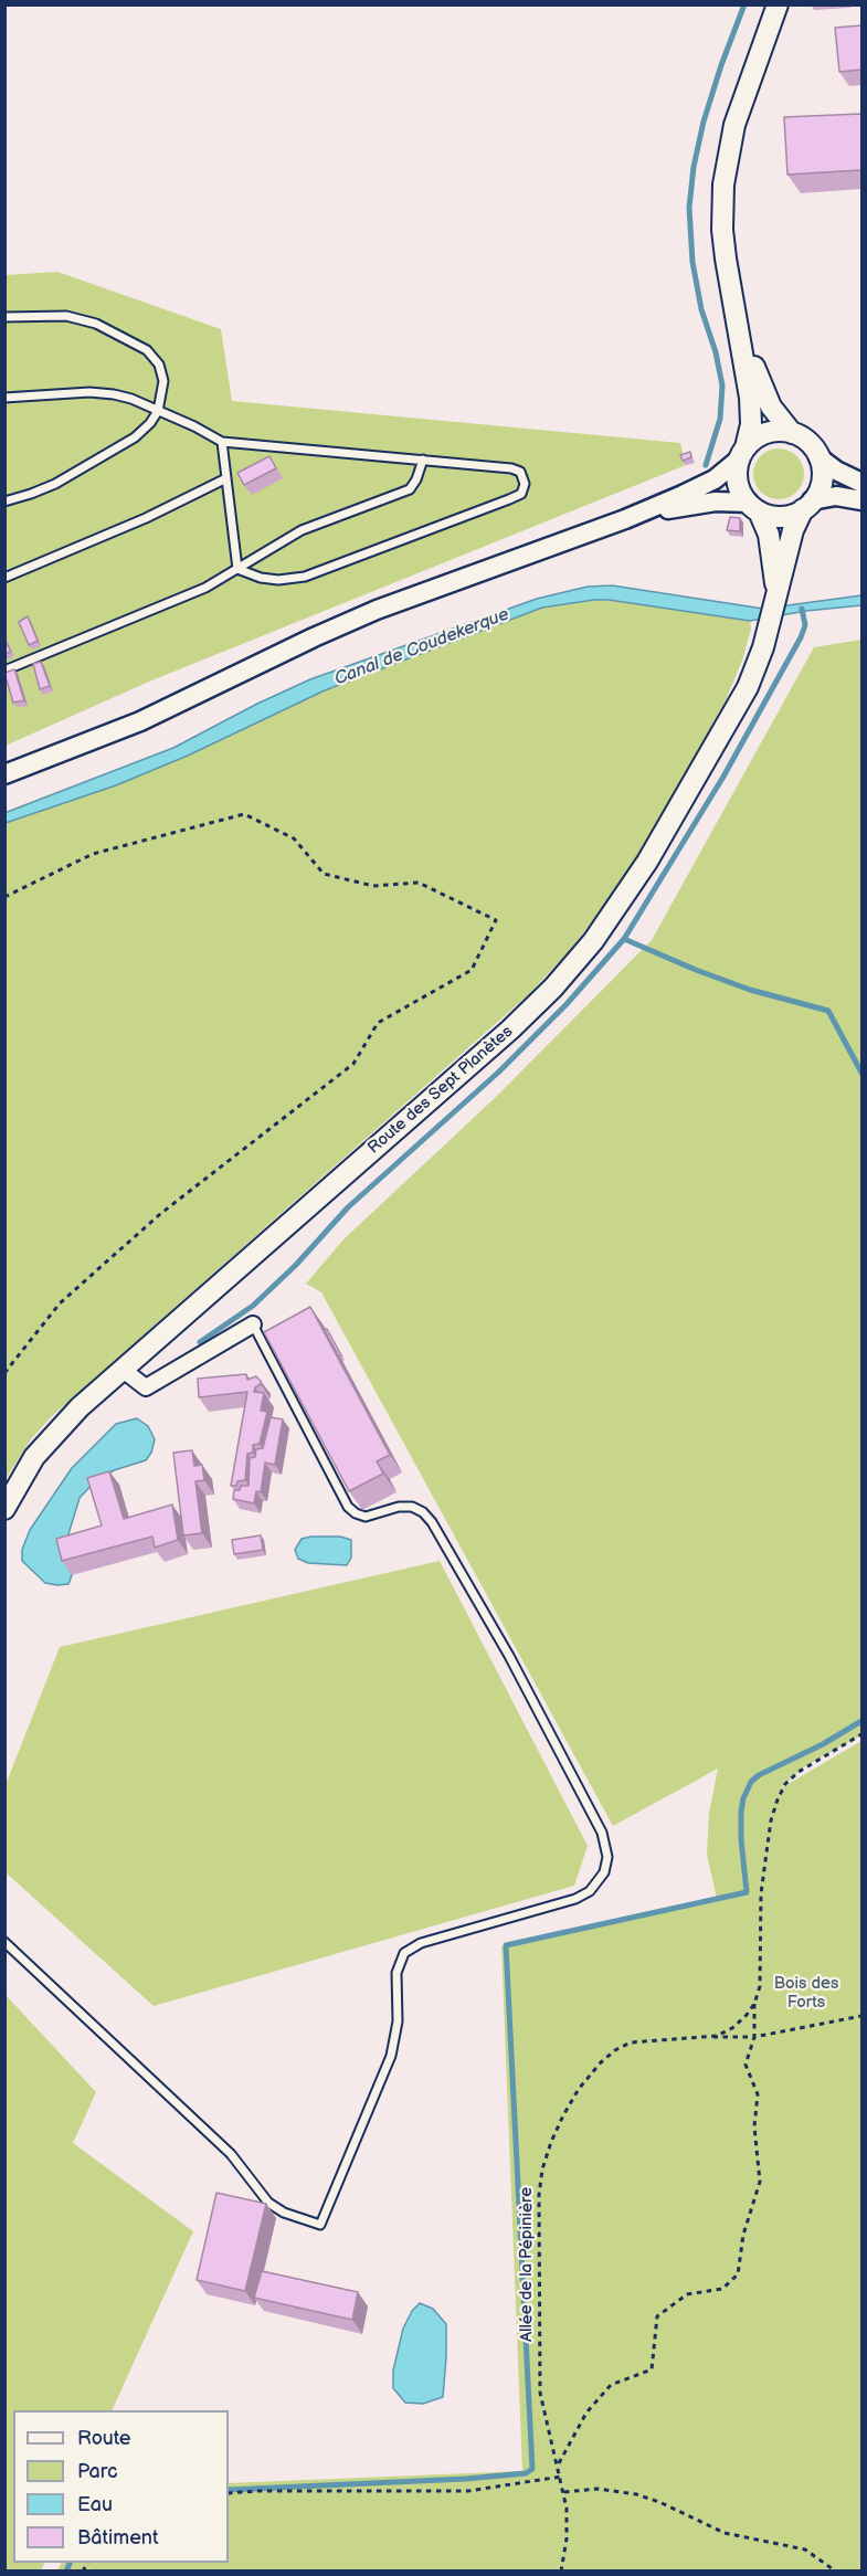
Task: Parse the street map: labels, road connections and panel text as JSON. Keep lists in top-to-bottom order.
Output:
{
  "streets": {
    "main road": ["Route des Sept Planètes"],
    "path": ["Allée de la Pépinière"]
  },
  "water": ["Canal de Coudekerque"],
  "parks": ["Bois des Forts"],
  "legend": [
    "Route",
    "Parc",
    "Eau",
    "Bâtiment"
  ]
}
